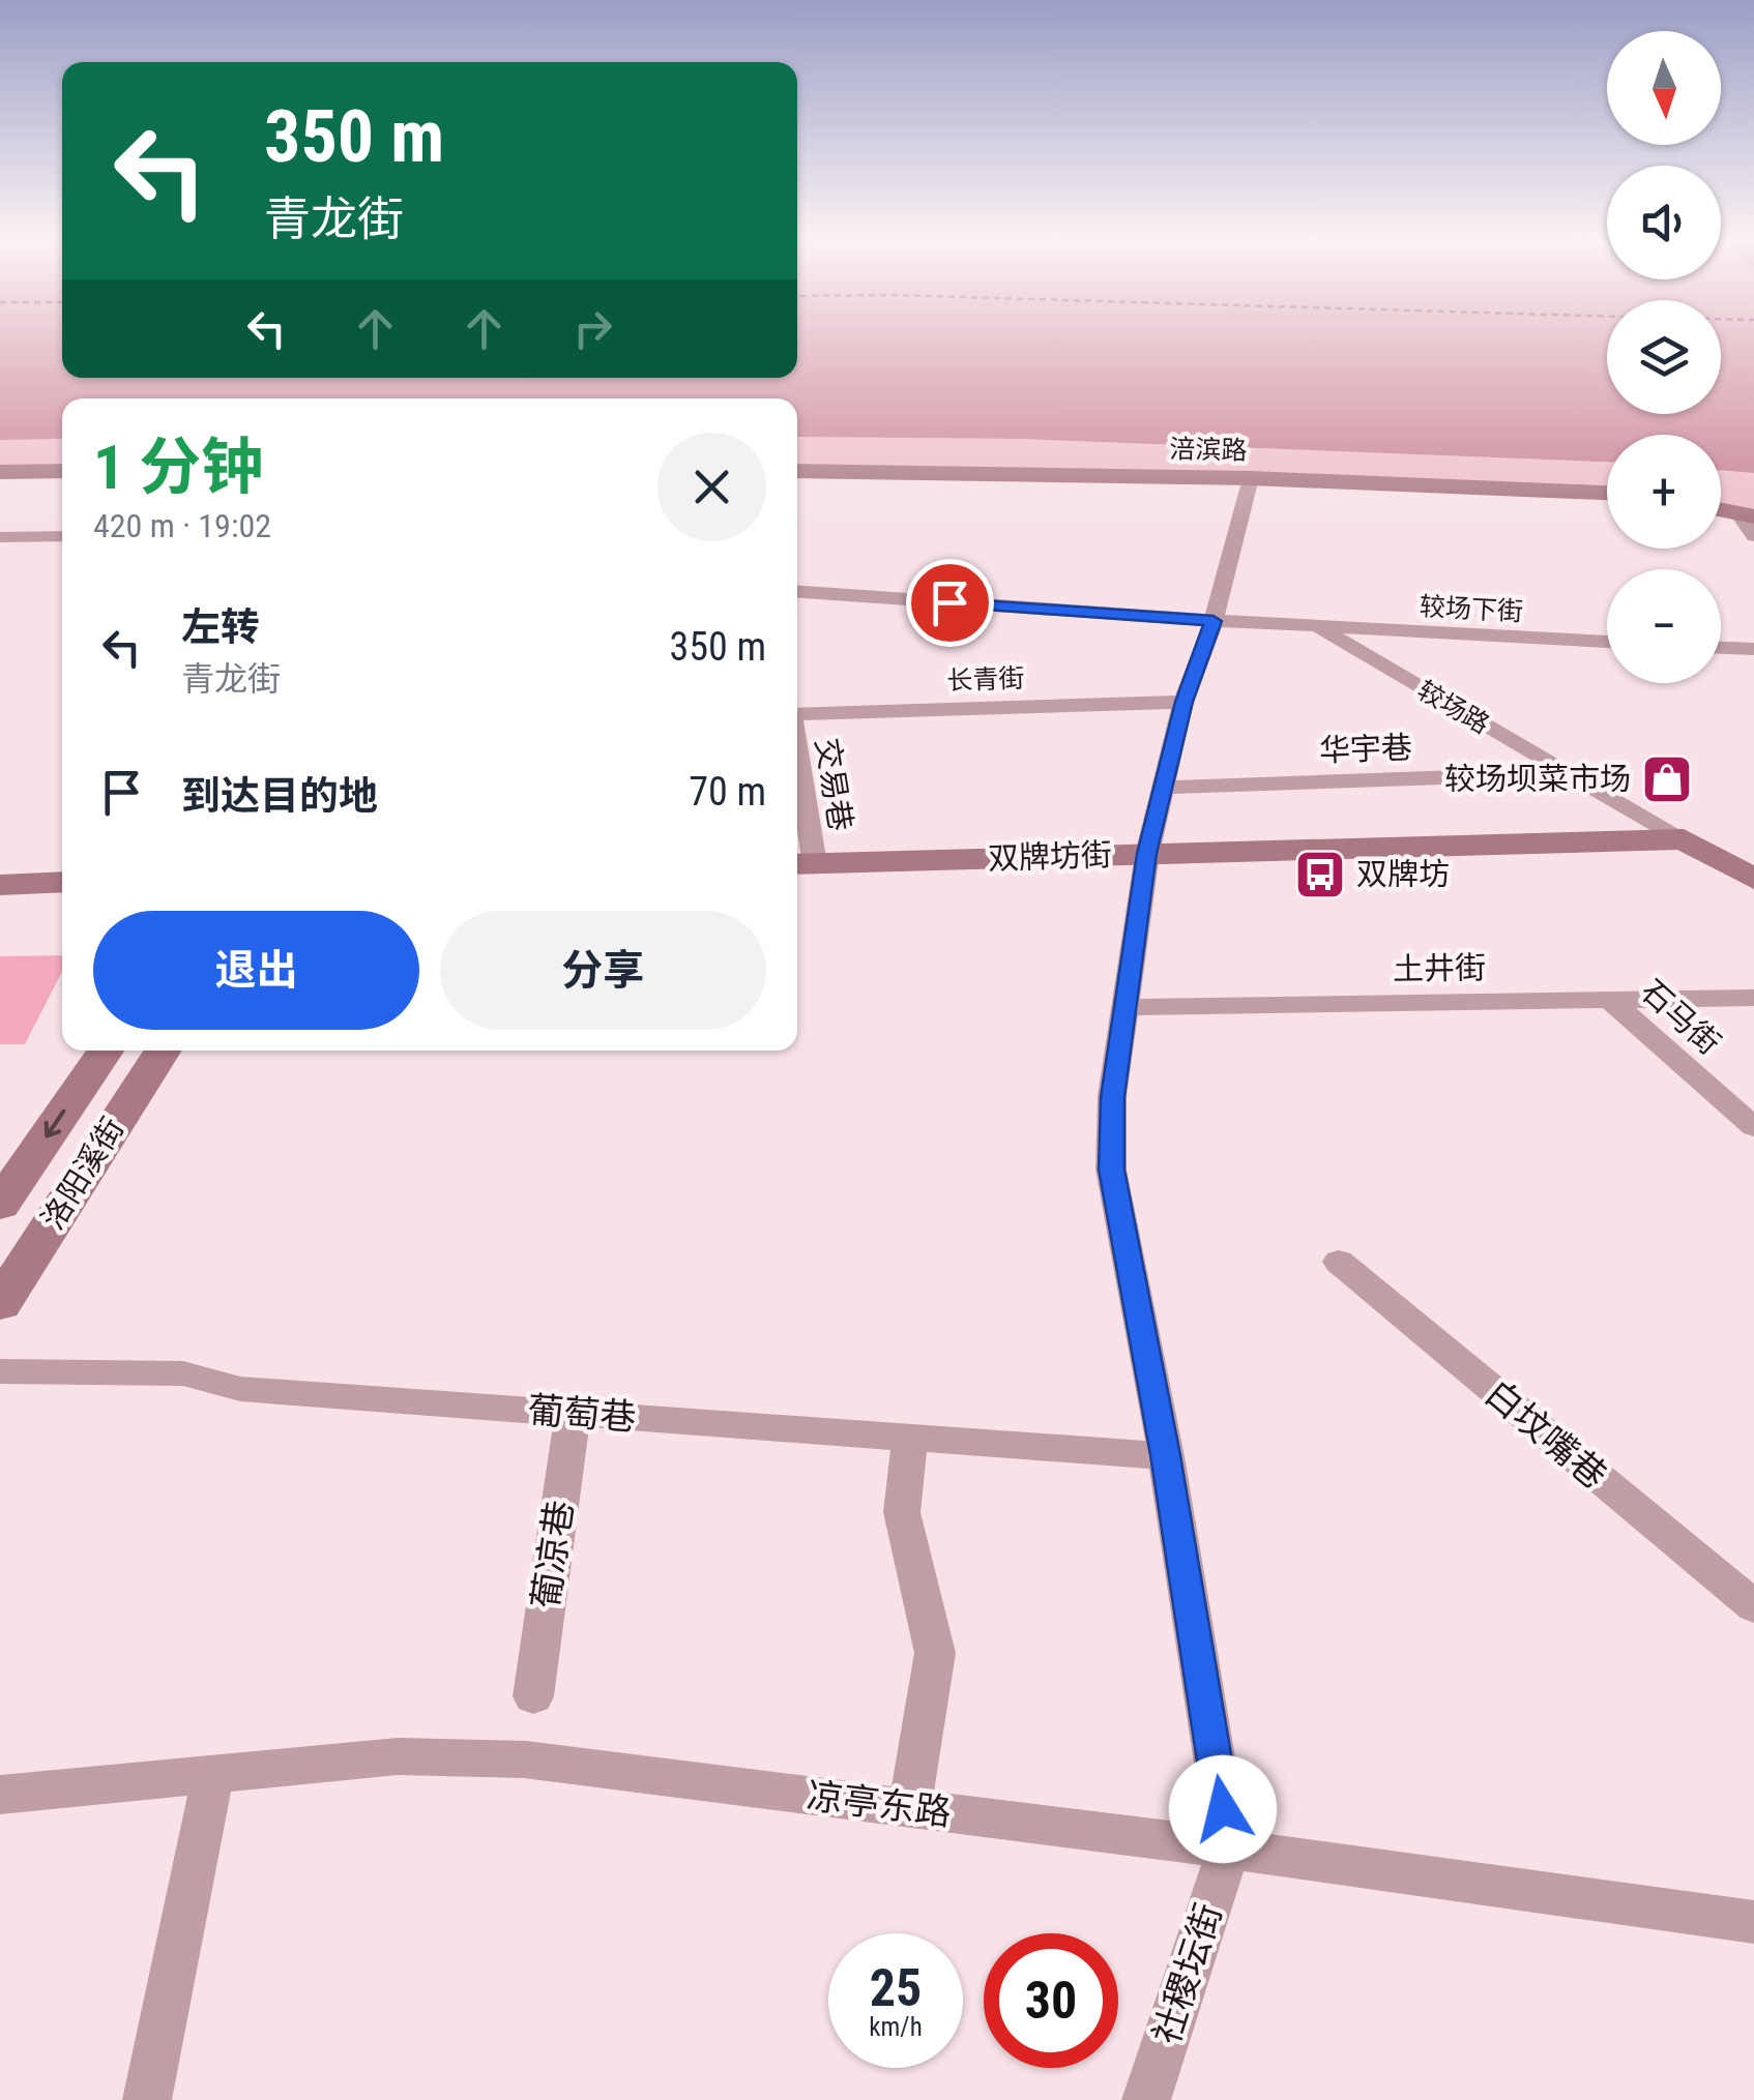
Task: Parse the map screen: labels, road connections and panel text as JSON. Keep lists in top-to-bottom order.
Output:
{
  "streets": {
    "street": [
      "涪滨路",
      "较场下街",
      "长青街",
      "较场路",
      "华宇巷",
      "交易巷",
      "双牌坊街",
      "土井街",
      "石马街",
      "洛阳溪街",
      "葡萄巷",
      "白坟嘴巷",
      "葡凉巷",
      "凉亭东路",
      "社稷坛街"
    ]
  },
  "crossings": [
    ["较场下街", "较场路"],
    ["较场路", "华宇巷"],
    ["较场路", "双牌坊街"],
    ["交易巷", "双牌坊街"],
    ["土井街", "石马街"],
    ["葡萄巷", "葡凉巷"],
    ["凉亭东路", "社稷坛街"]
  ],
  "places": {
    "shop": ["较场坝菜市场"],
    "bus stop": ["双牌坊"]
  },
  "north": "bottom",
  "page": {
    "map_buttons": ["+", "−"],
    "turn": ["350 m", "青龙街"],
    "heading": ["1 分钟", "420 m · 19:02"],
    "list": [
      {
        "name": "左转",
        "note": "青龙街",
        "value": "350 m"
      },
      {
        "name": "到达目的地",
        "value": "70 m"
      }
    ],
    "buttons": ["退出", "分享"],
    "speed": "25 km/h",
    "limit": "30"
  }
}
